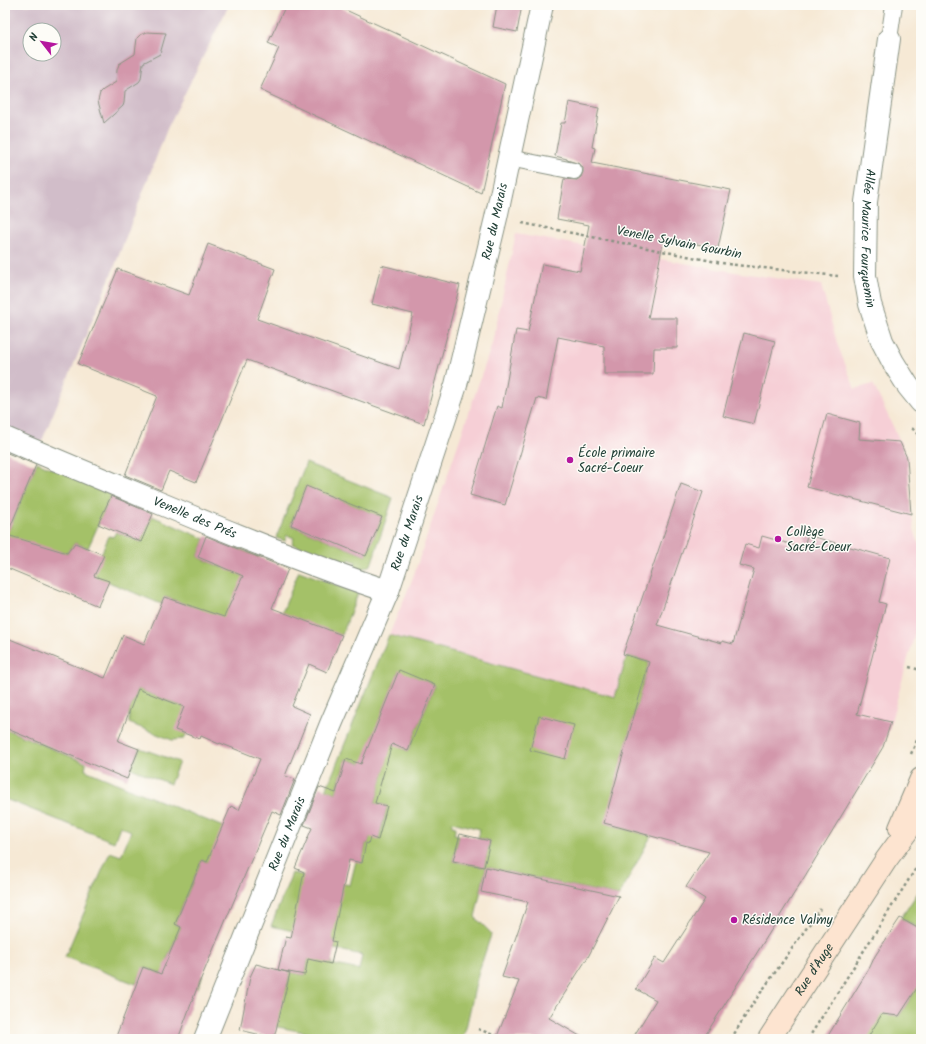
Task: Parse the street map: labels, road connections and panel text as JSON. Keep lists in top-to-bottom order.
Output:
{
  "streets": {
    "main road": ["Rue d'Auge"],
    "street": ["Rue du Marais", "Allée Maurice Fourquemin", "Venelle des Prés"],
    "path": ["Venelle Sylvain Gourbin"]
  },
  "crossings": [
    ["Rue du Marais", "Venelle des Prés"]
  ],
  "places": ["École primaire Sacré-Coeur", "Collège Sacré-Coeur", "Résidence Valmy"],
  "north": "top left"
}
